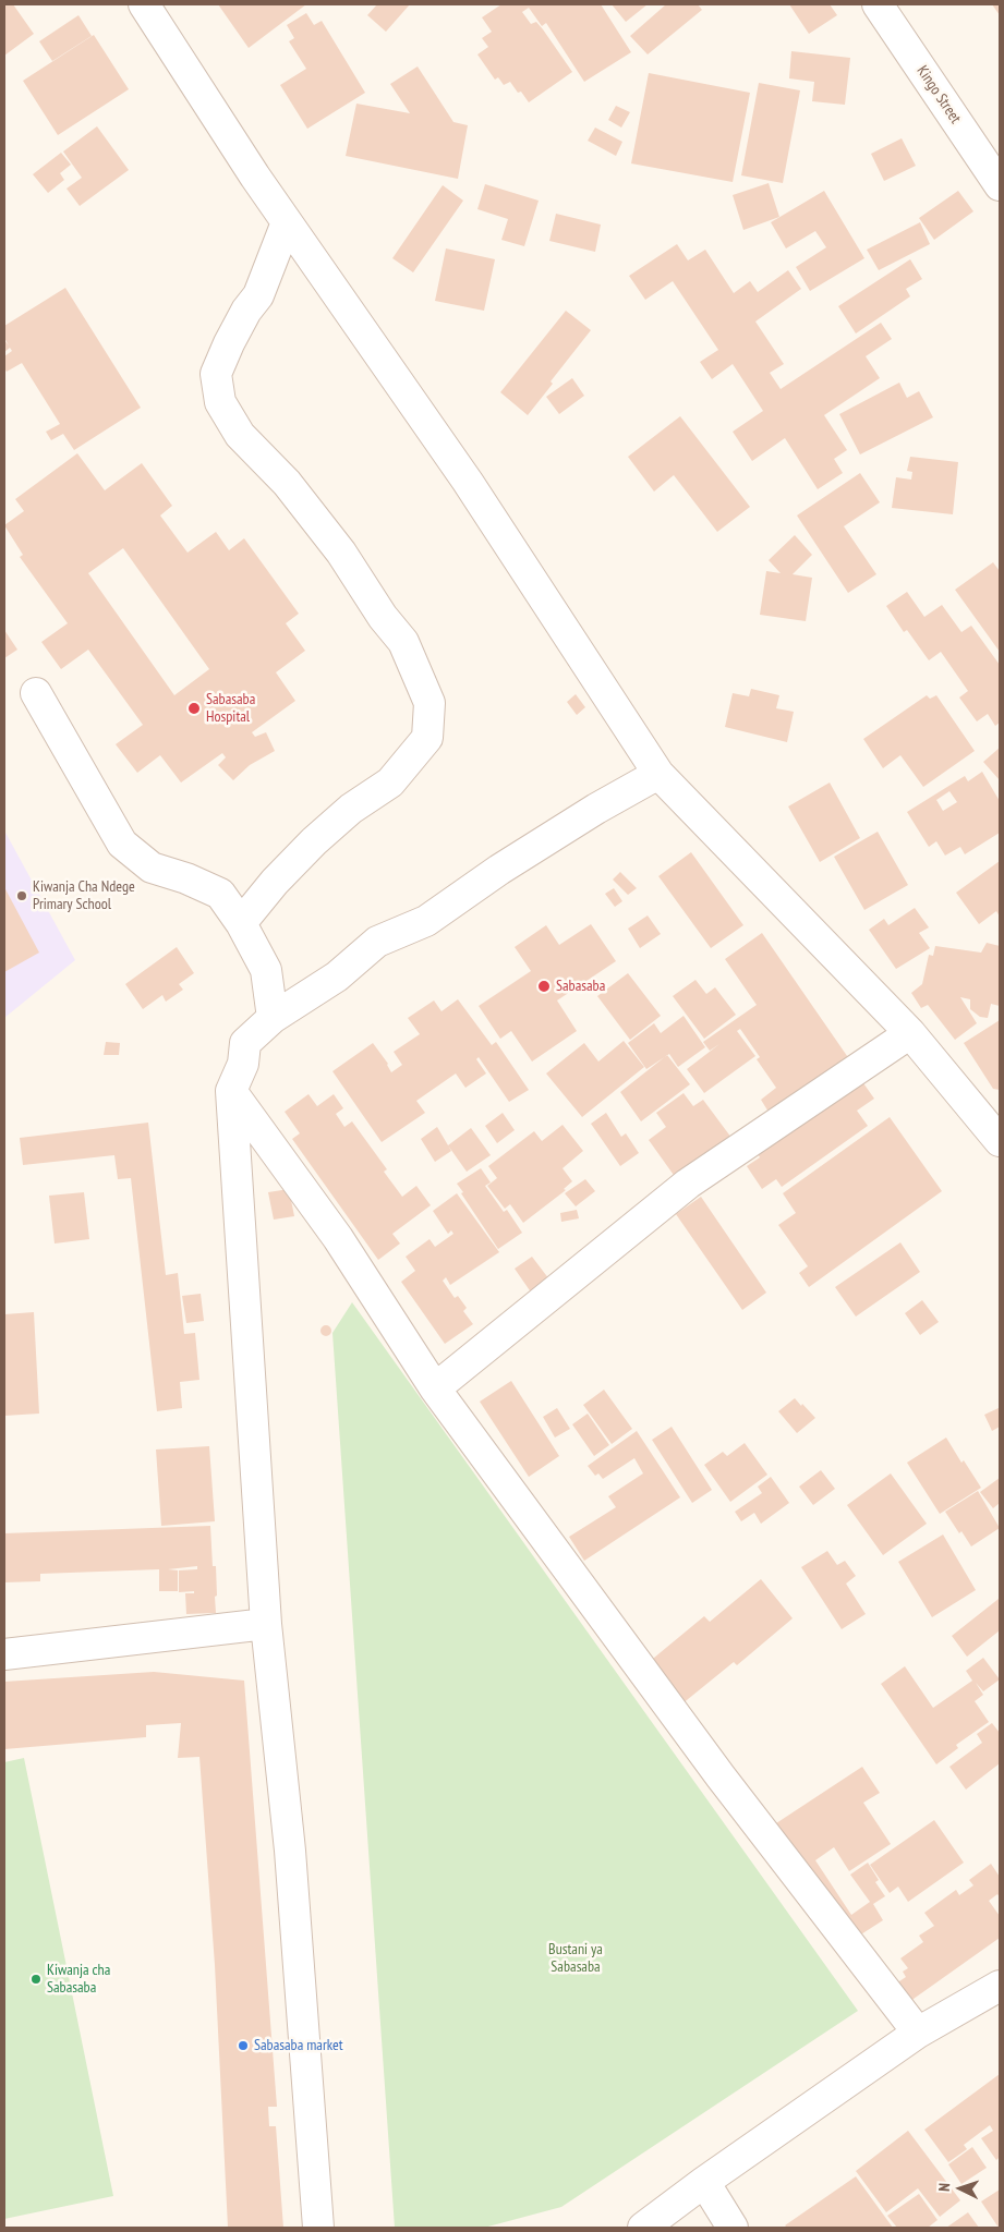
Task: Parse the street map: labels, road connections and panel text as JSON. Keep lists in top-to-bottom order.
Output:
{
  "streets": {
    "street": ["Kingo Street"]
  },
  "parks": ["Bustani ya Sabasaba"],
  "places": [
    "Sabasaba Hospital",
    "Kiwanja Cha Ndege Primary School",
    "Sabasaba",
    "Kiwanja cha Sabasaba",
    "Sabasaba market"
  ],
  "north": "left"
}
